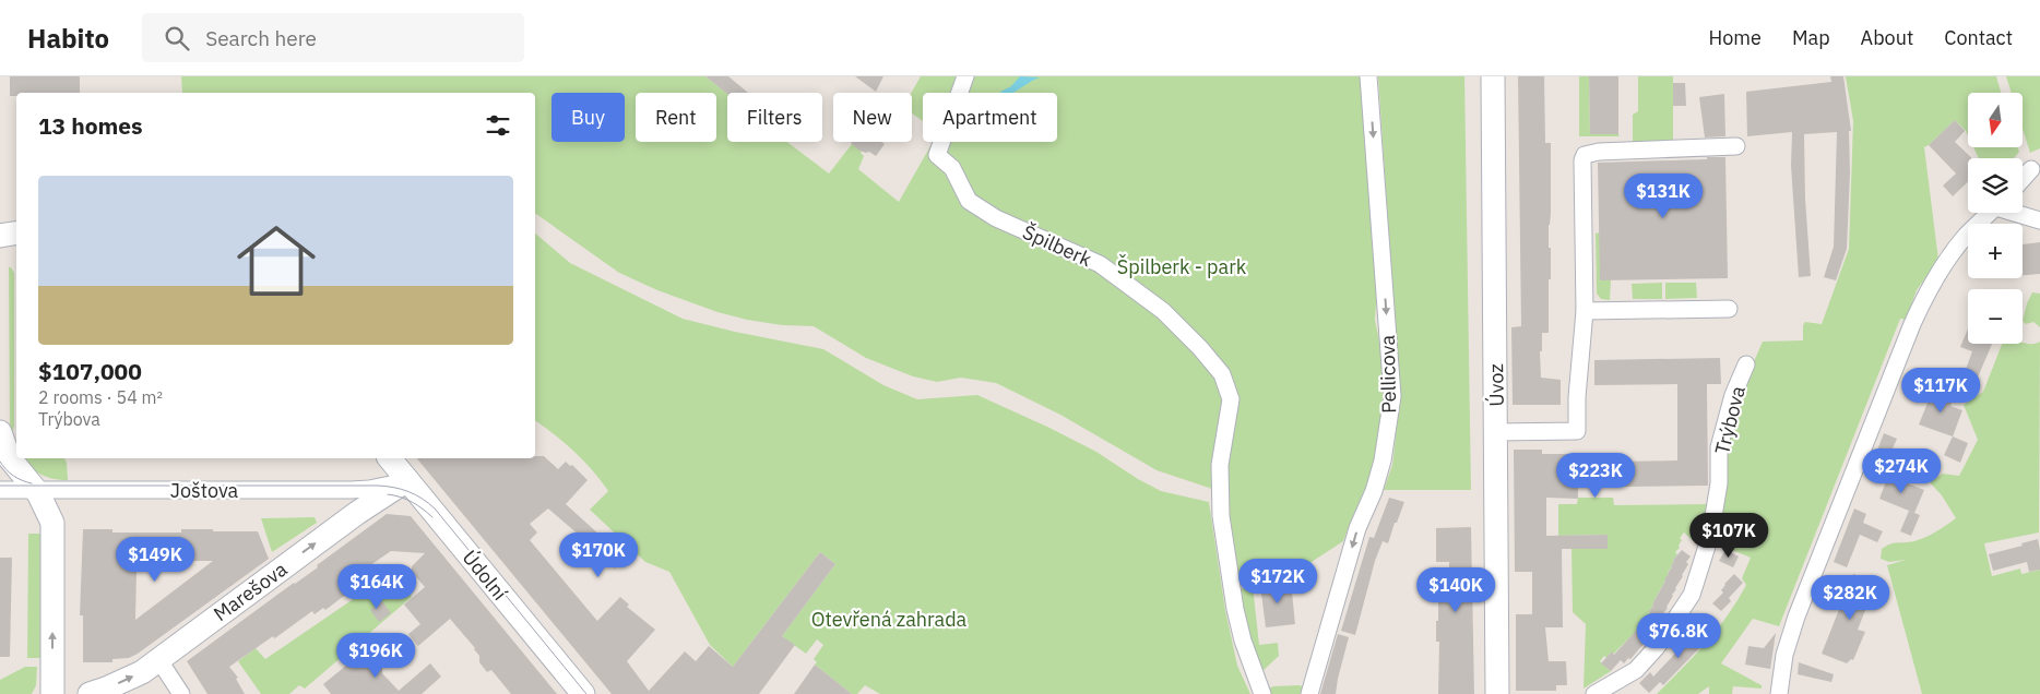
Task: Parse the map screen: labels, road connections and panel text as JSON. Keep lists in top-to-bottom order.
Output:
{
  "streets": {
    "main road": ["Úvoz", "Údolní", "Marešova"],
    "street": [
      "Špilberk",
      "Pellicova",
      "Trýbova",
      "Joštova"
    ]
  },
  "crossings": [
    ["Joštova", "Údolní"],
    ["Joštova", "Marešova"],
    ["Údolní", "Marešova"]
  ],
  "one_way": ["Pellicova", "Marešova"],
  "parks": ["Špilberk - park", "Otevřená zahrada"],
  "north": "bottom",
  "page": {
    "header": "Habito",
    "search": "Search here",
    "nav": [
      "Home",
      "Map",
      "About",
      "Contact"
    ],
    "map_buttons": ["+", "−"],
    "chip": [
      "Buy",
      "Rent",
      "Filters",
      "New",
      "Apartment"
    ],
    "heading": "13 homes",
    "list": [
      {
        "name": "$107,000",
        "note": "2 rooms · 54 m² · Trýbova"
      }
    ],
    "price": [
      "$131K",
      "$117K",
      "$274K",
      "$223K",
      "$107K",
      "$170K",
      "$149K",
      "$172K",
      "$164K",
      "$140K",
      "$282K",
      "$76.8K",
      "$196K"
    ]
  }
}
